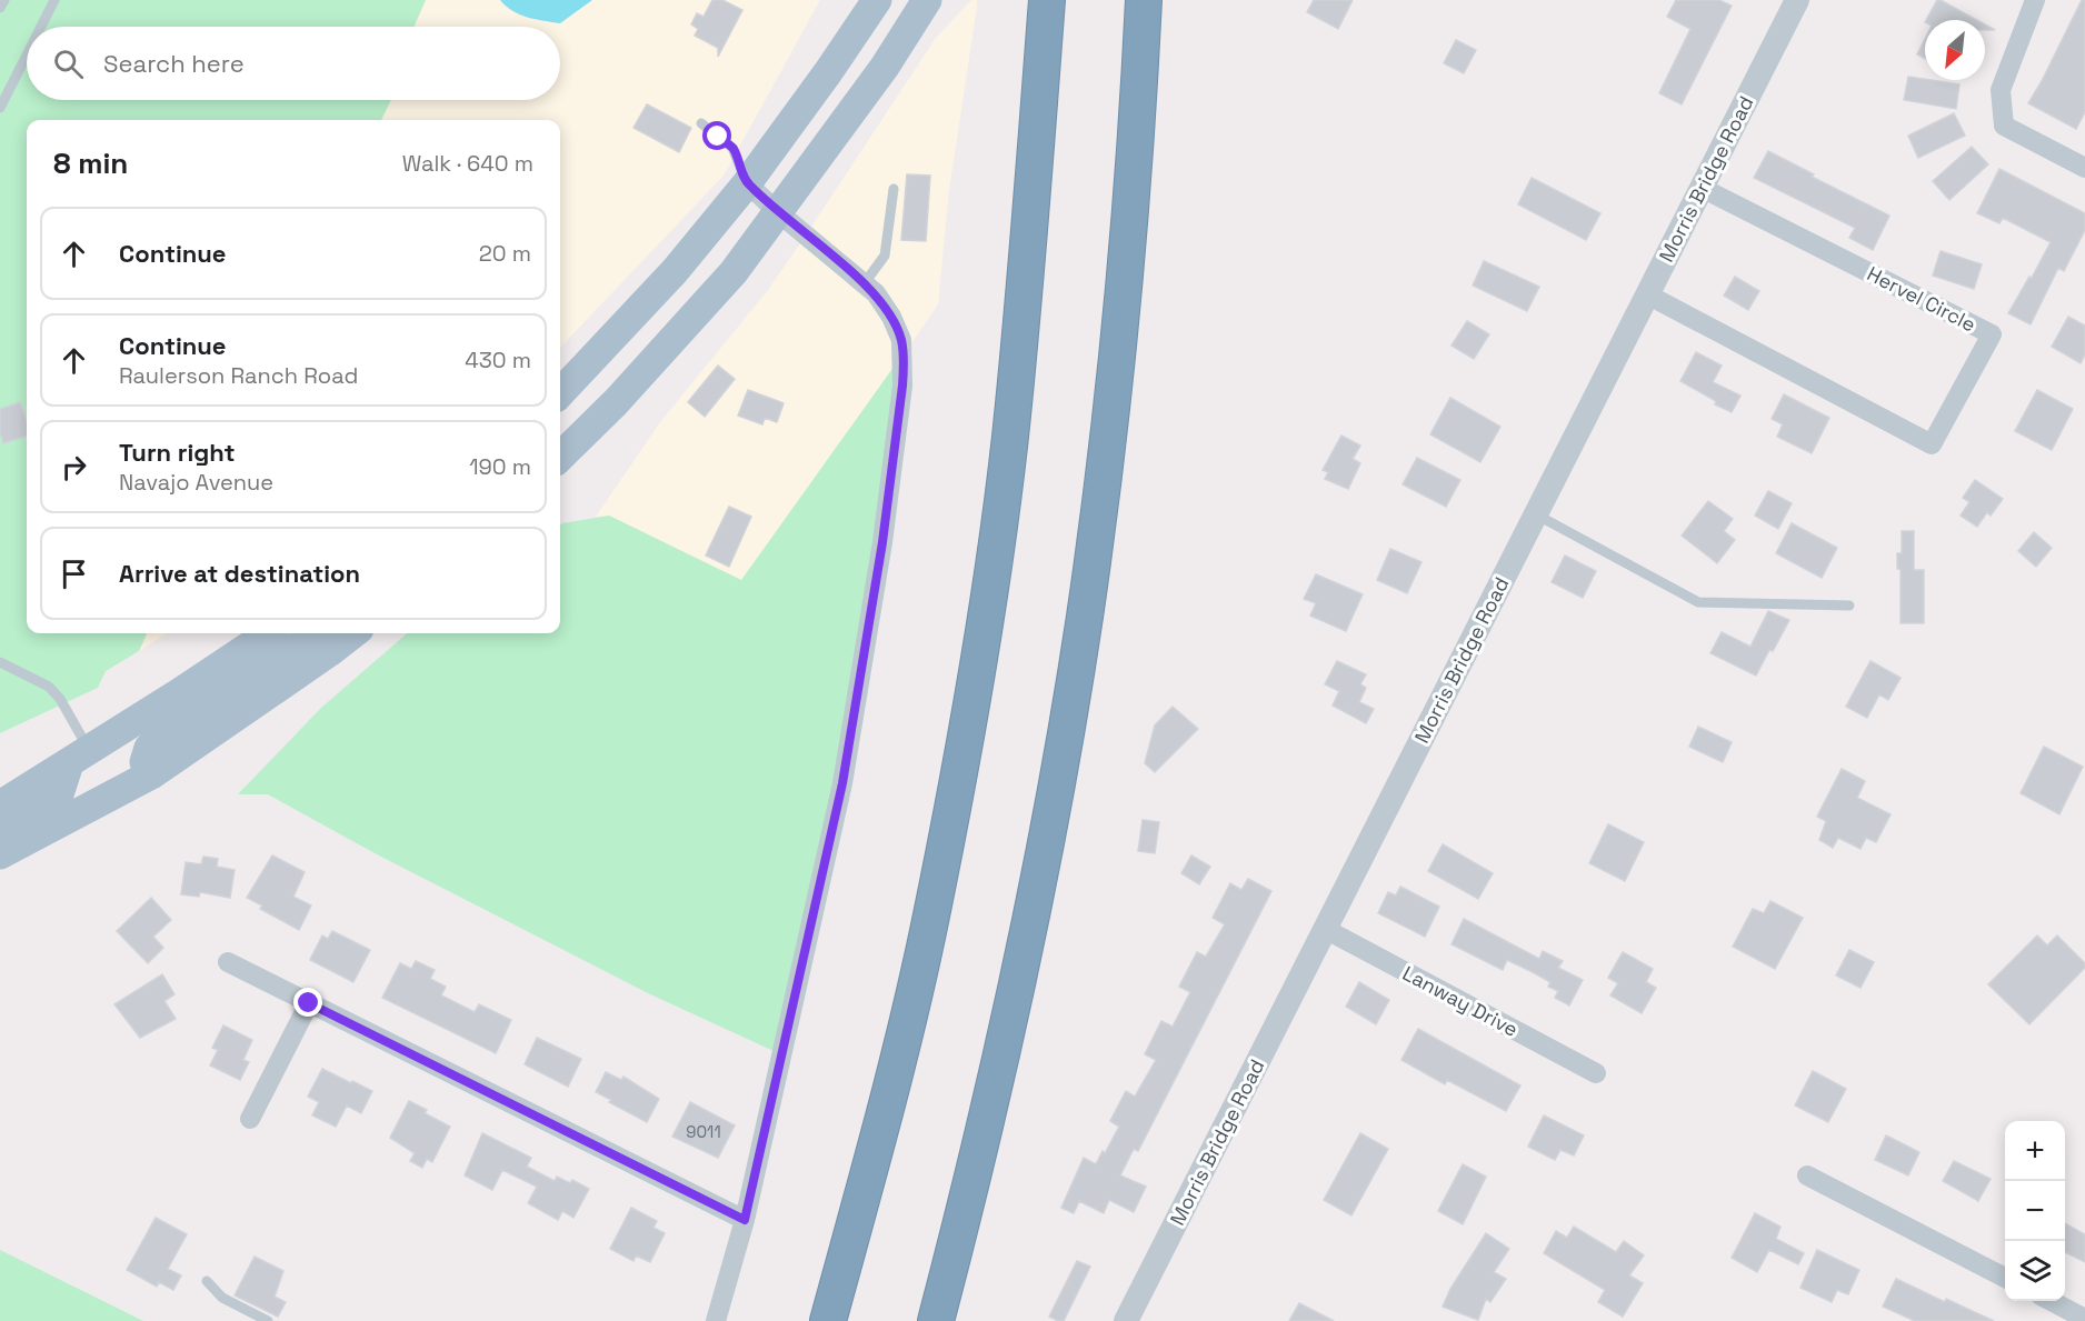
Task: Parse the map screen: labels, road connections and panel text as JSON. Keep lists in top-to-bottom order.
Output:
{
  "streets": {
    "street": ["Morris Bridge Road", "Hervel Circle", "Lanway Drive"]
  },
  "crossings": [
    ["Morris Bridge Road", "Hervel Circle"],
    ["Morris Bridge Road", "Lanway Drive"]
  ],
  "house_numbers": ["9011"],
  "north": "bottom left",
  "page": {
    "search": "Search here",
    "heading": ["8 min", "Walk · 640 m"],
    "list": [
      ["Continue", "20 m"],
      ["Continue", "Raulerson Ranch Road", "430 m"],
      ["Turn right", "Navajo Avenue", "190 m"],
      "Arrive at destination"
    ],
    "map_buttons": ["+", "−"]
  }
}
